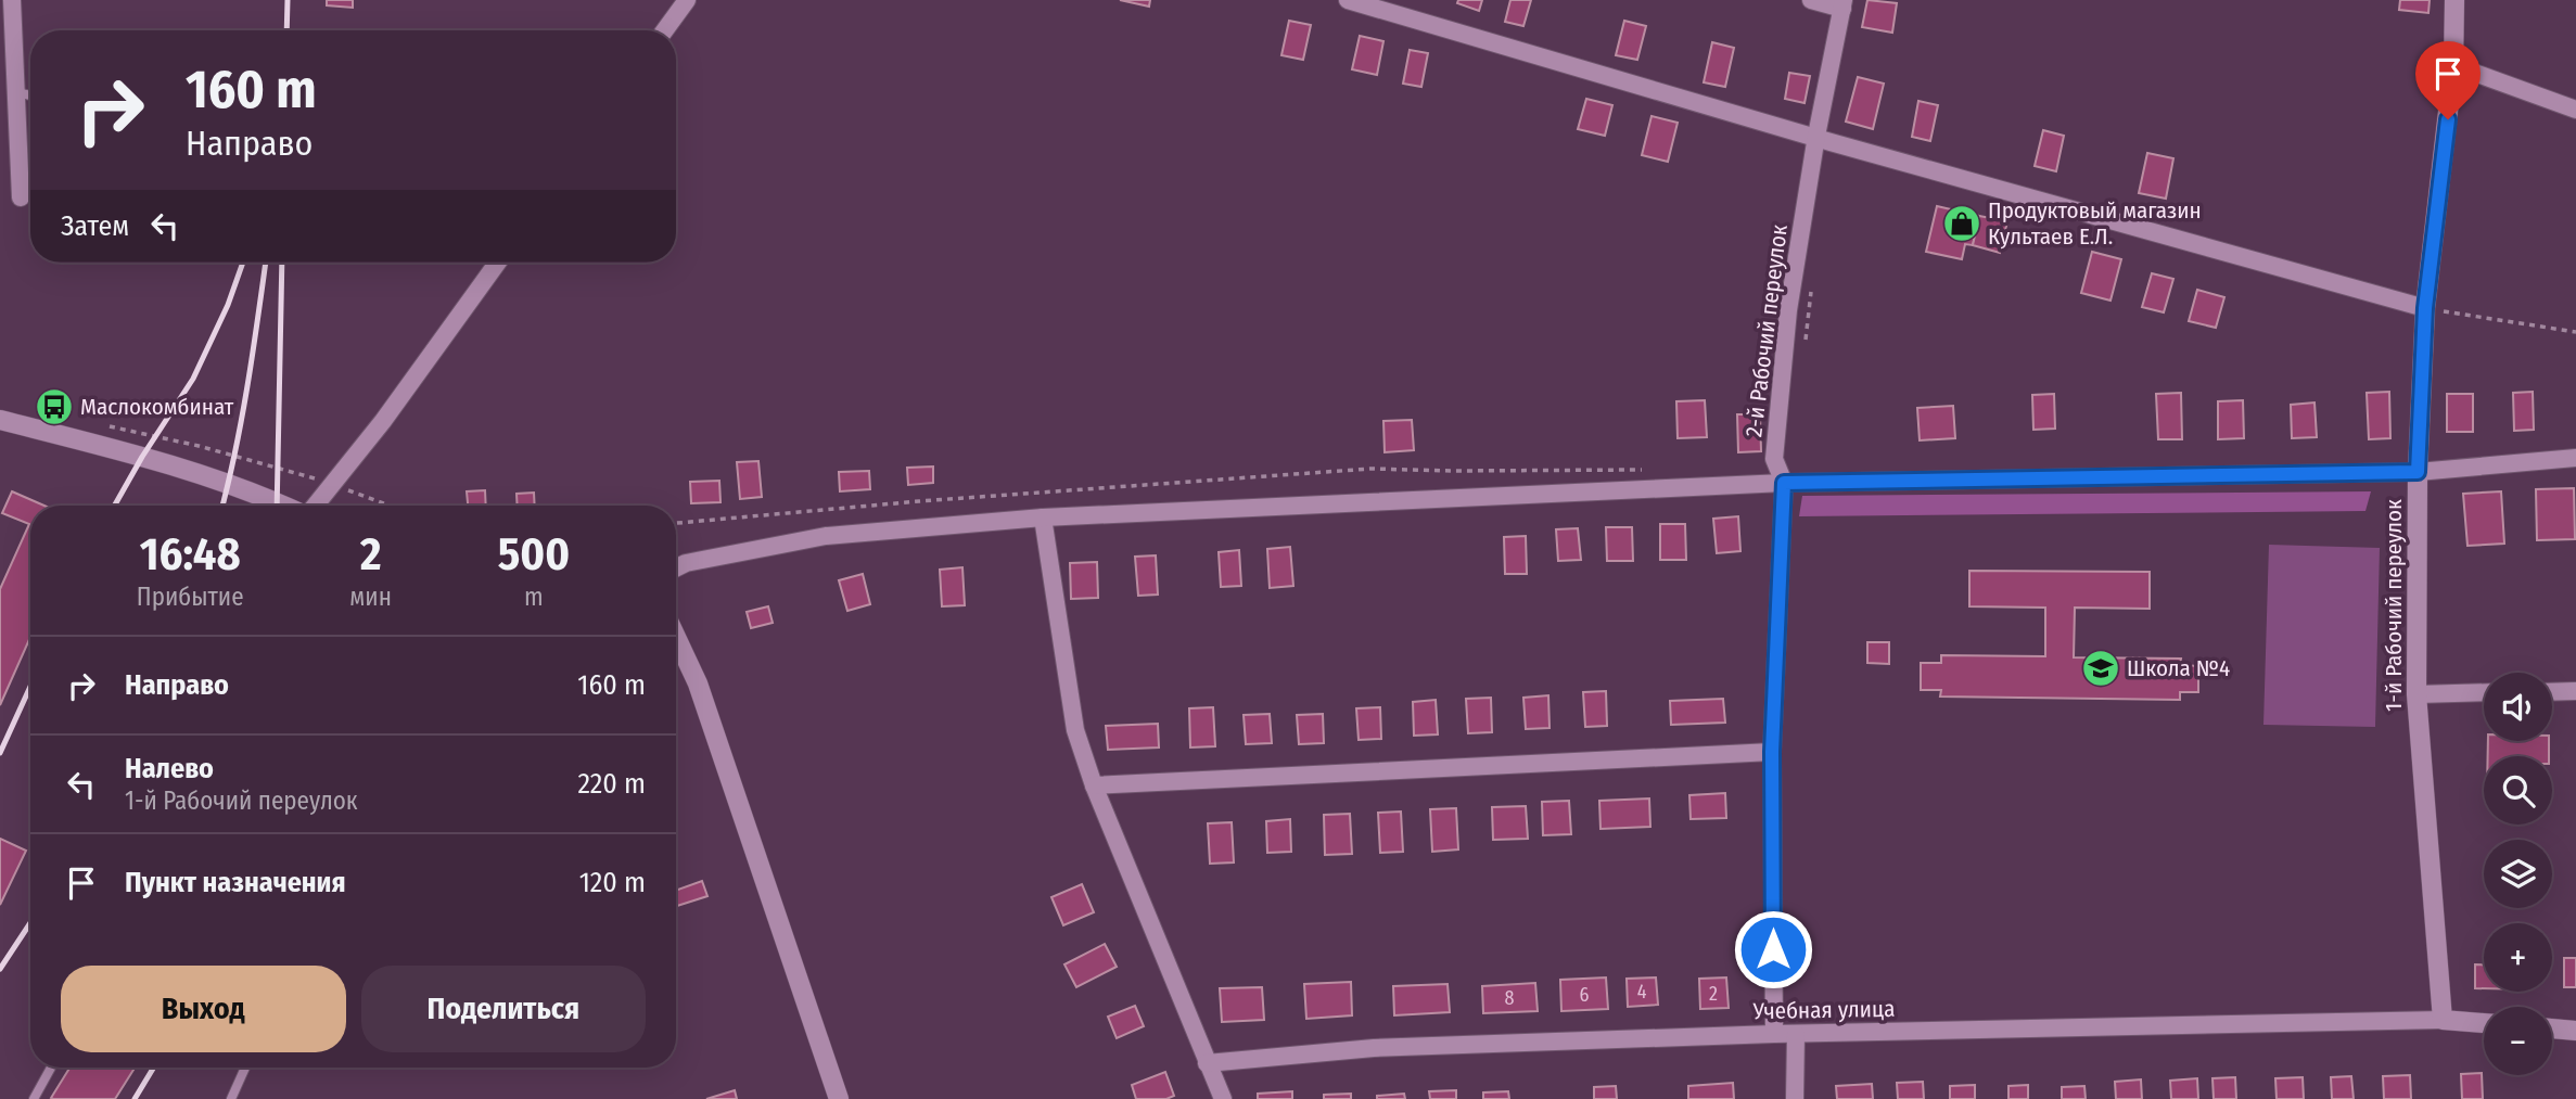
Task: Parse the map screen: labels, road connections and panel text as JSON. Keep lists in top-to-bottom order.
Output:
{
  "streets": {
    "street": ["2-й Рабочий переулок", "1-й Рабочий переулок", "Учебная улица"]
  },
  "crossings": [
    ["2-й Рабочий переулок", "Учебная улица"],
    ["1-й Рабочий переулок", "Учебная улица"]
  ],
  "places": {
    "shop": ["Продуктовый магазин Культаев Е.Л."],
    "bus stop": ["Маслокомбинат"],
    "school or university": ["Школа №4"]
  },
  "house_numbers": [
    "4",
    "2",
    "6",
    "8"
  ],
  "page": {
    "turn": ["160 m", "Направо"],
    "then": "Затем",
    "eta": [
      "16:48",
      "Прибытие",
      "2",
      "мин",
      "500",
      "m"
    ],
    "list": [
      {
        "name": "Направо",
        "value": "160 m"
      },
      {
        "name": "Налево",
        "note": "1-й Рабочий переулок",
        "value": "220 m"
      },
      {
        "name": "Пункт назначения",
        "value": "120 m"
      }
    ],
    "map_buttons": ["+", "−"],
    "buttons": ["Выход", "Поделиться"]
  }
}
